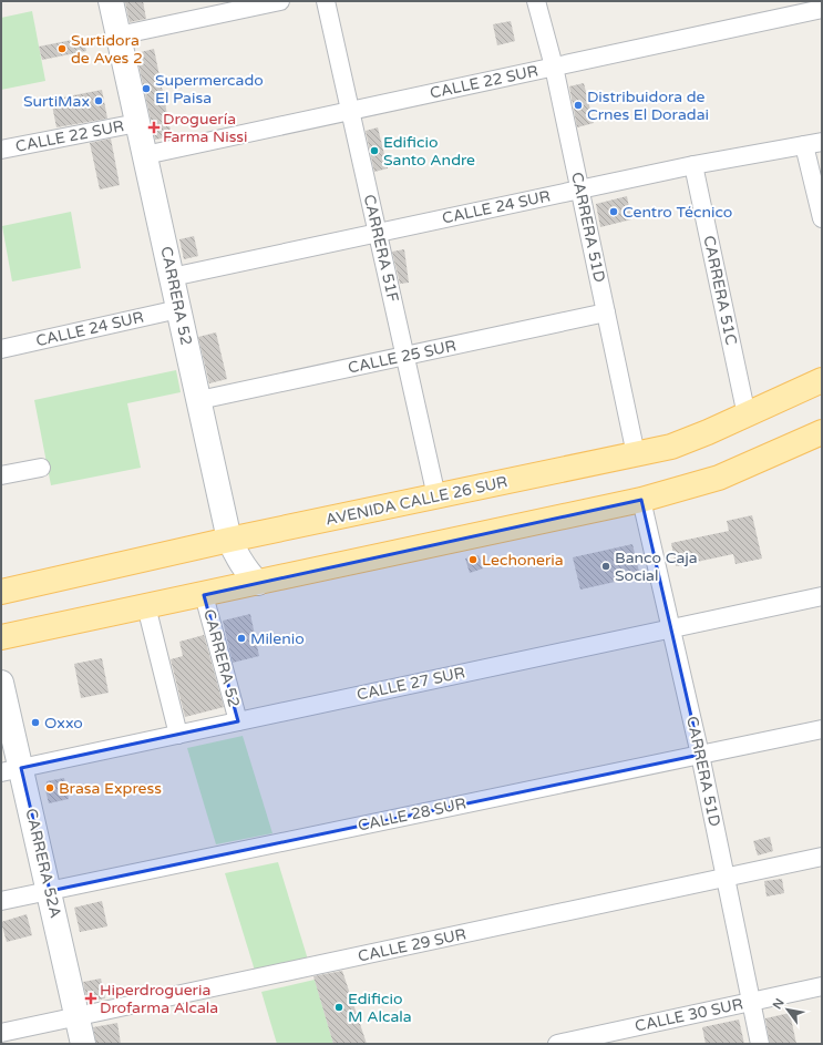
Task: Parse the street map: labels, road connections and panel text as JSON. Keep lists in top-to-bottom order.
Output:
{
  "streets": {
    "main road": ["AVENIDA CALLE 26 SUR"],
    "street": [
      "CALLE 22 SUR",
      "CALLE 24 SUR",
      "CARRERA 51D",
      "CARRERA 51F",
      "CARRERA 51C",
      "CARRERA 52",
      "CALLE 25 SUR",
      "CALLE 27 SUR",
      "CALLE 28 SUR",
      "CARRERA 52A",
      "CALLE 29 SUR",
      "CALLE 30 SUR"
    ]
  },
  "crossings": [
    ["CALLE 22 SUR", "CARRERA 51D"],
    ["CALLE 22 SUR", "CARRERA 51F"],
    ["CALLE 22 SUR", "CARRERA 52"],
    ["CALLE 24 SUR", "CARRERA 51D"],
    ["CALLE 24 SUR", "CARRERA 51F"],
    ["CALLE 24 SUR", "CARRERA 51C"],
    ["CALLE 24 SUR", "CARRERA 52"],
    ["CARRERA 51D", "CALLE 25 SUR"],
    ["CARRERA 51D", "AVENIDA CALLE 26 SUR"],
    ["CARRERA 51D", "CALLE 27 SUR"],
    ["CARRERA 51D", "CALLE 28 SUR"],
    ["CARRERA 51D", "CALLE 29 SUR"],
    ["CARRERA 51D", "CALLE 30 SUR"],
    ["CARRERA 51F", "CALLE 25 SUR"],
    ["CARRERA 51F", "AVENIDA CALLE 26 SUR"],
    ["CARRERA 51C", "AVENIDA CALLE 26 SUR"],
    ["CARRERA 52", "CALLE 25 SUR"],
    ["CARRERA 52", "AVENIDA CALLE 26 SUR"],
    ["CARRERA 52", "CALLE 27 SUR"],
    ["CALLE 27 SUR", "CARRERA 52A"],
    ["CALLE 28 SUR", "CARRERA 52A"],
    ["CARRERA 52A", "CALLE 29 SUR"]
  ],
  "places": {
    "other": [
      "Surtidora de Aves 2",
      "Supermercado El Paisa",
      "SurtiMax",
      "Distribuidora de Crnes El Doradai",
      "Edificio Santo Andre",
      "Centro Técnico",
      "Lechoneria",
      "Banco Caja Social",
      "Milenio",
      "Oxxo",
      "Brasa Express",
      "Edificio M Alcala"
    ],
    "health": ["Droguería Farma Nissi", "Hiperdrogueria Drofarma Alcala"]
  },
  "north": "top left"
}
